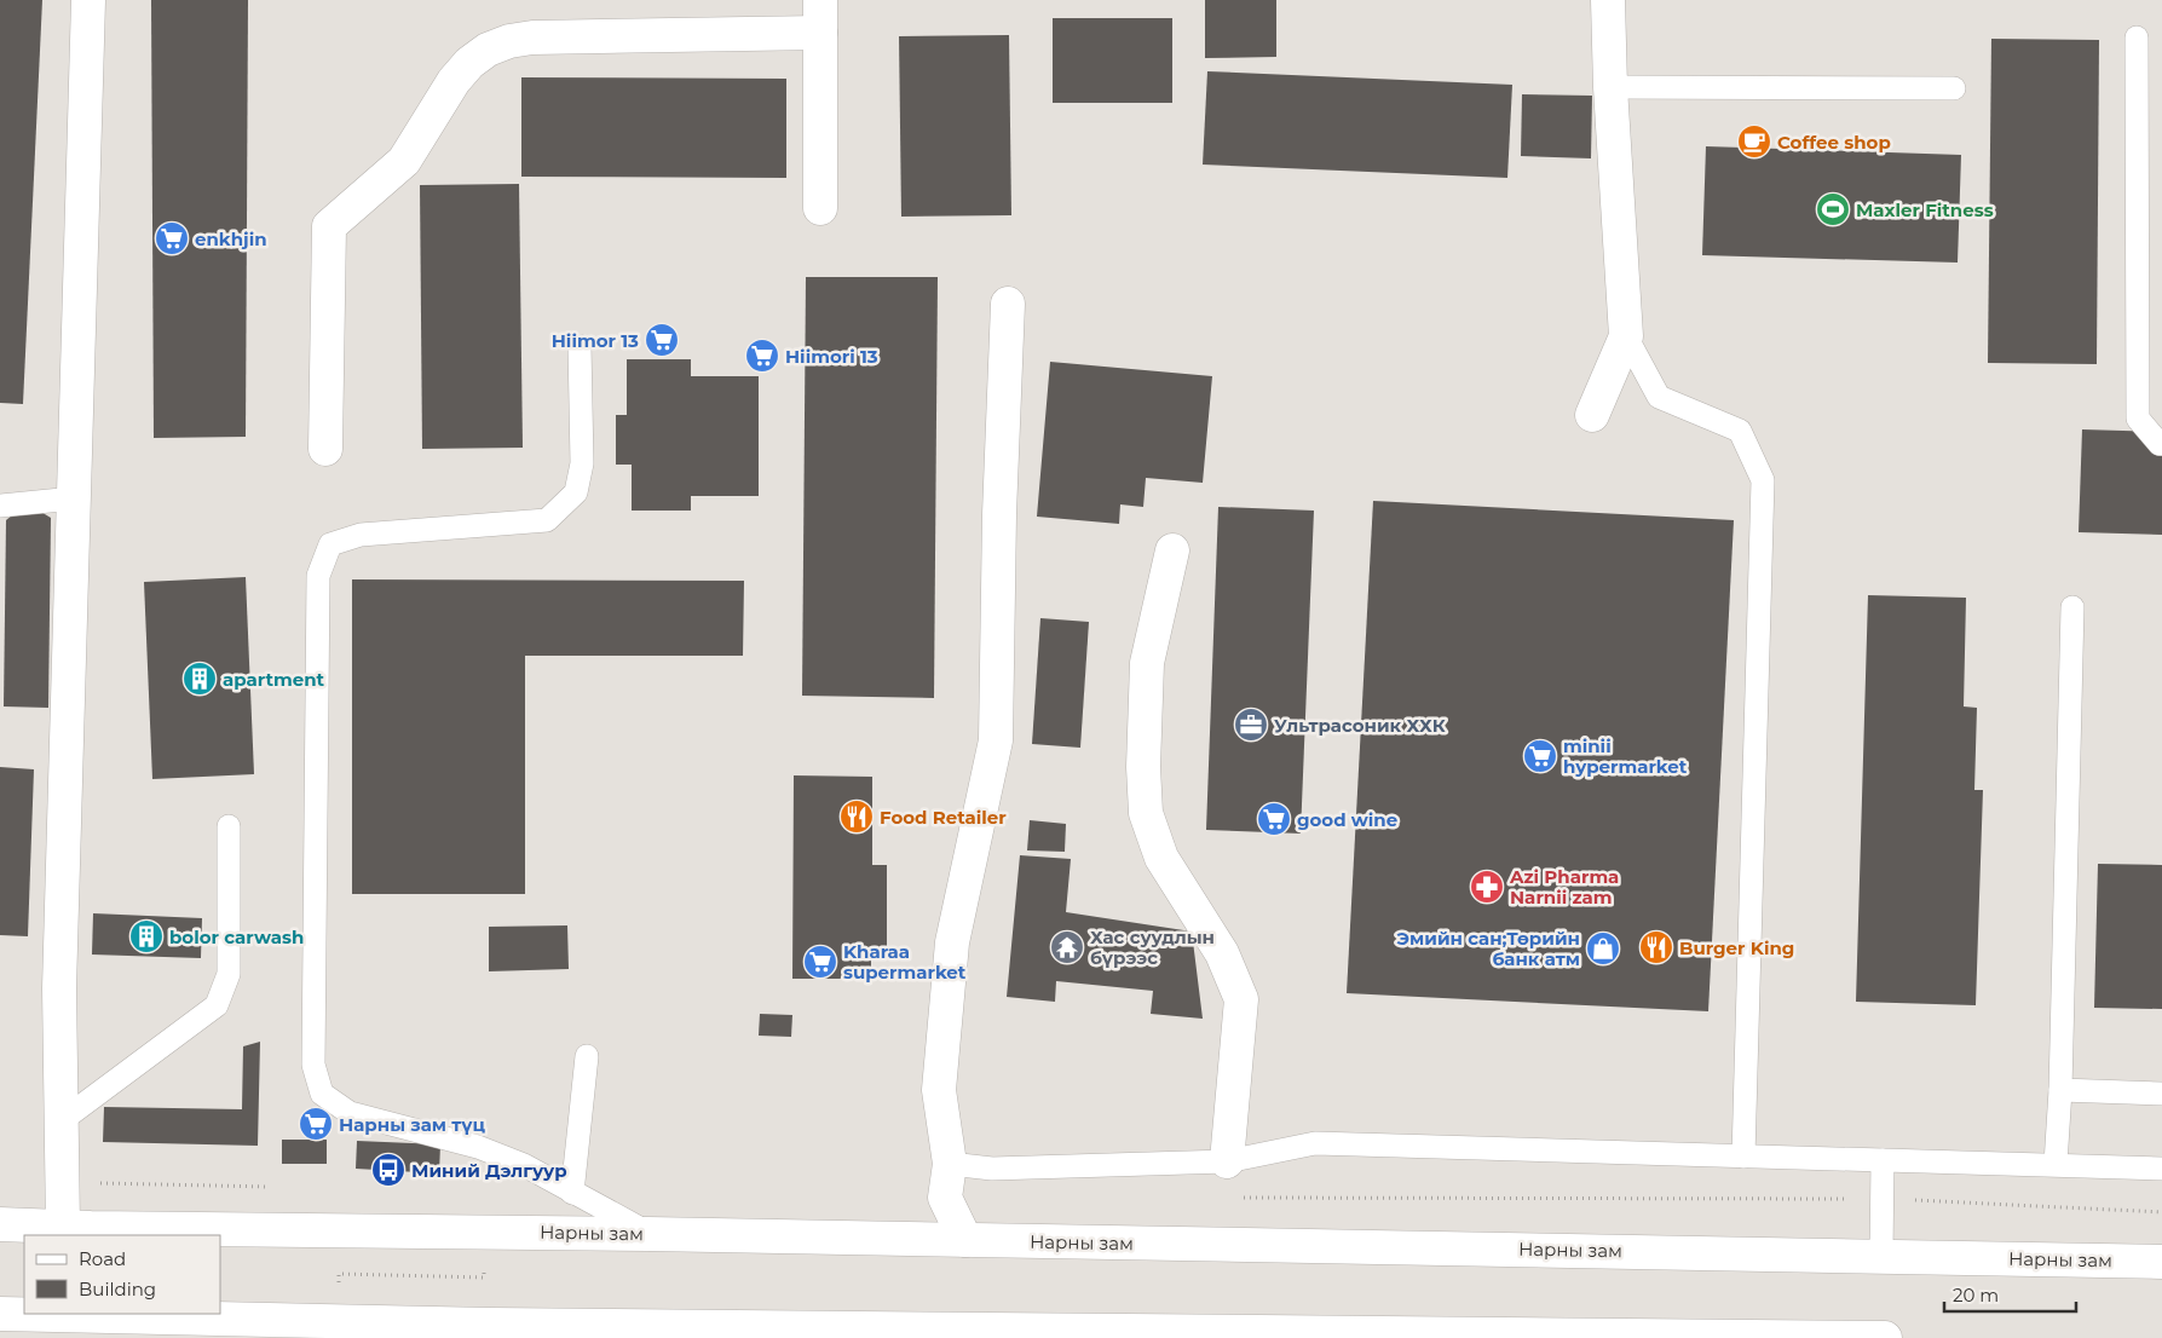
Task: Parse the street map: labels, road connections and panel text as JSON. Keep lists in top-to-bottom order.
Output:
{
  "streets": {
    "street": ["Нарны зам"]
  },
  "places": {
    "cafe": ["Coffee shop"],
    "sports": ["Maxler Fitness"],
    "supermarket": [
      "enkhjin",
      "Hiimor 13",
      "Hiimori 13",
      "minii hypermarket",
      "good wine",
      "Kharaa supermarket",
      "Нарны зам түц"
    ],
    "building": ["apartment", "bolor carwash"],
    "office": ["Ультрасоник ХХК"],
    "restaurant": ["Food Retailer", "Burger King"],
    "pharmacy": ["Azi Pharma Narnii zam"],
    "temple": ["Хас суудлын бүрээс"],
    "shop": ["Эмийн сан;Төрийн банк атм"],
    "bus stop": ["Миний Дэлгуур"]
  },
  "legend": ["Road", "Building"],
  "scale_bar": "20 m"
}
